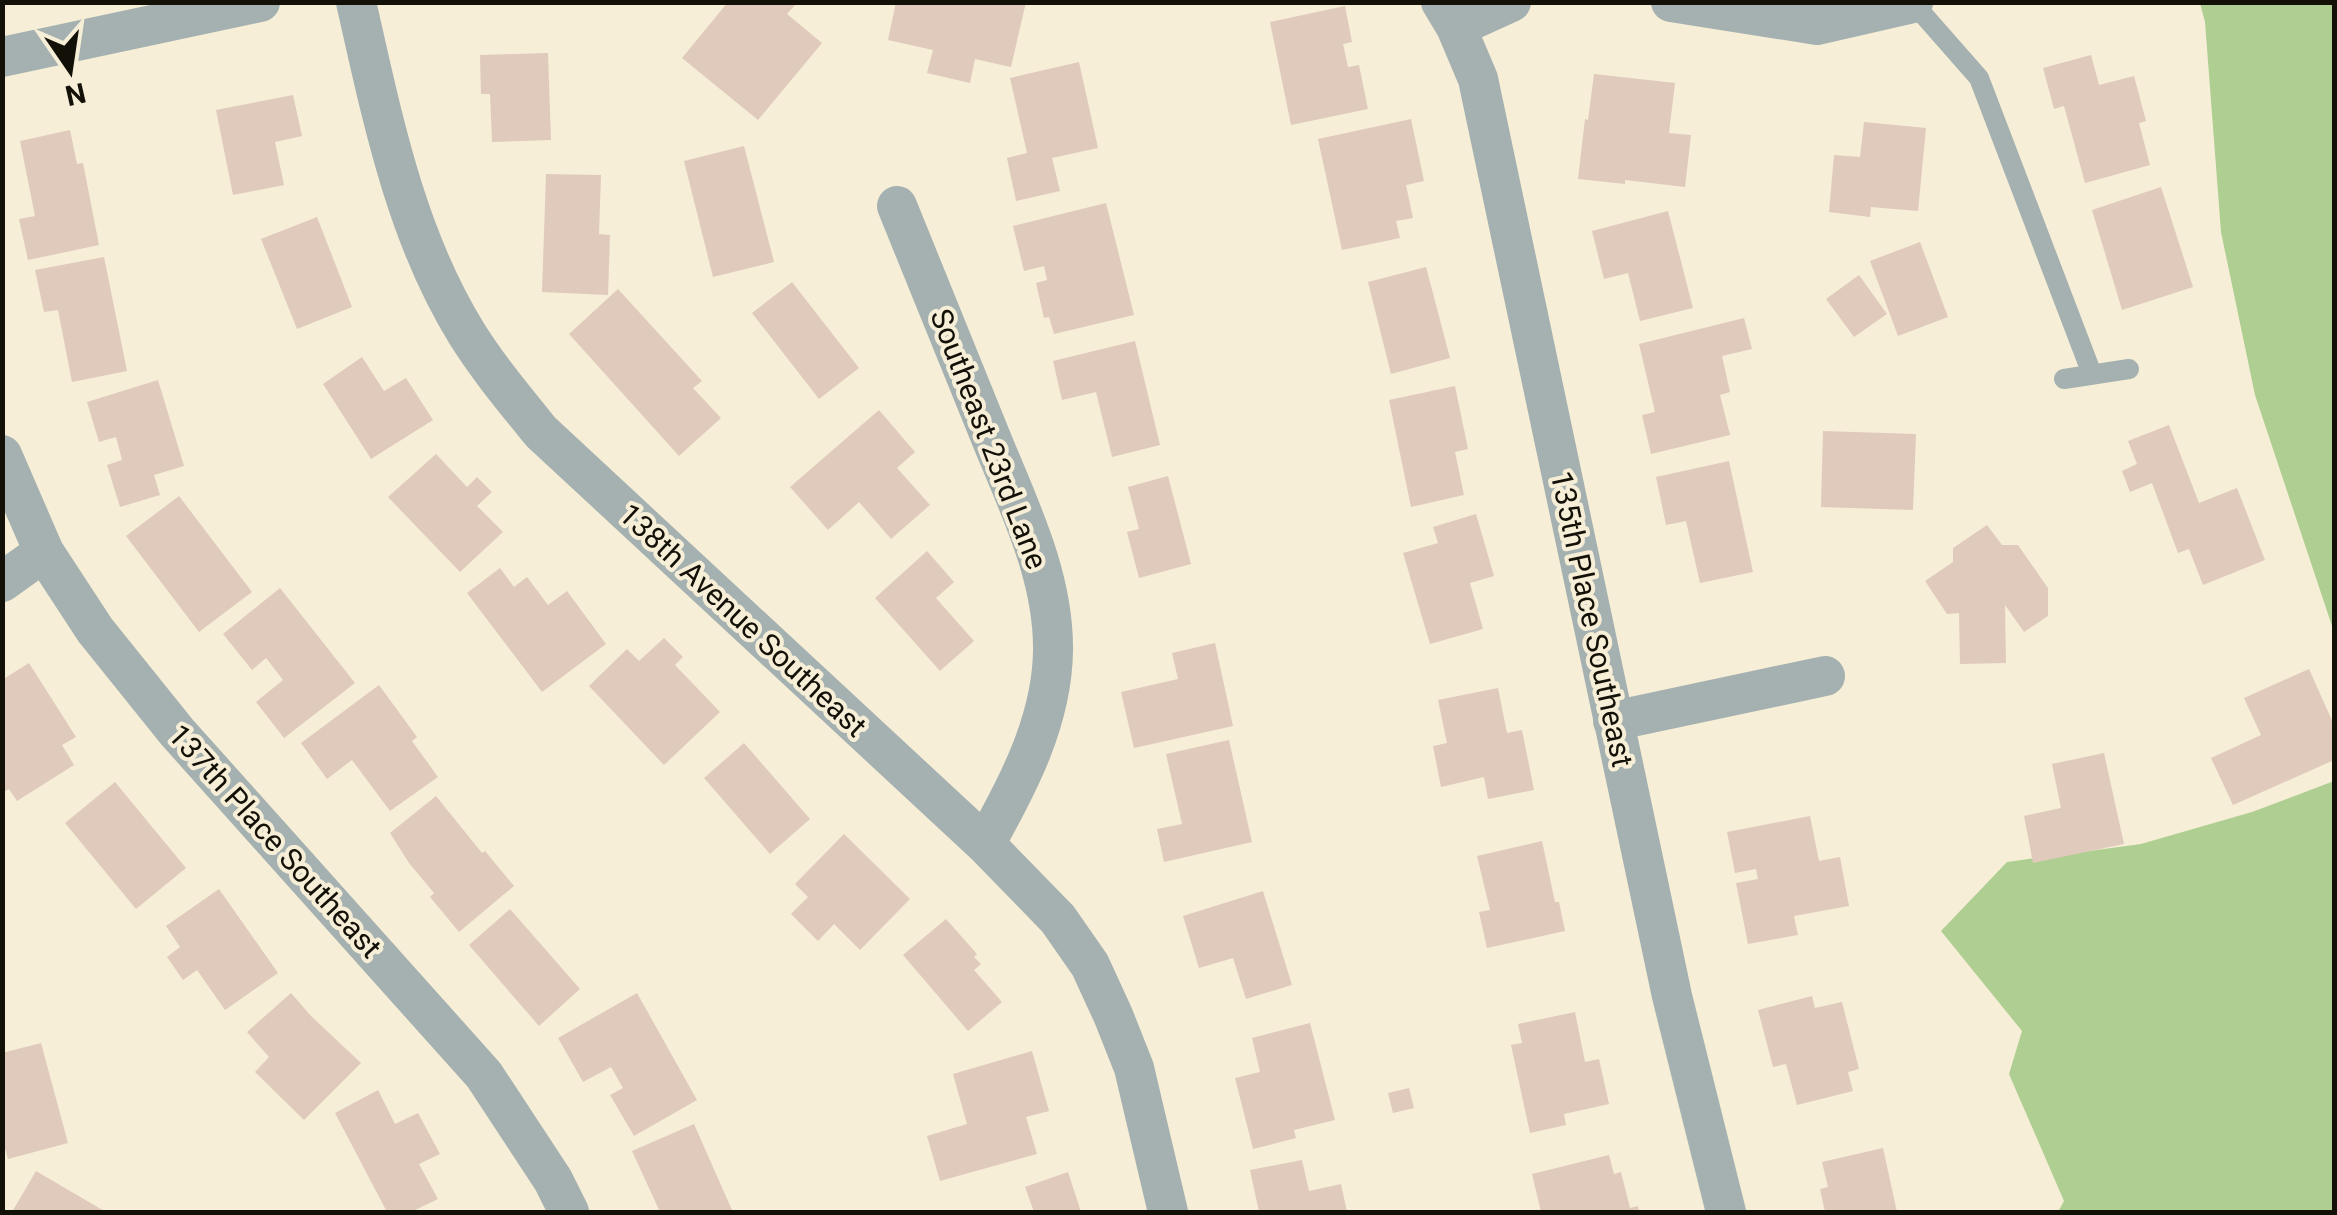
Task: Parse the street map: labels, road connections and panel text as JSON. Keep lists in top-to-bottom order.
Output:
{
  "streets": {
    "street": [
      "Southeast 23rd Lane",
      "135th Place Southeast",
      "138th Avenue Southeast",
      "137th Place Southeast"
    ]
  },
  "crossings": [
    ["Southeast 23rd Lane", "138th Avenue Southeast"]
  ],
  "north": "bottom"
}
